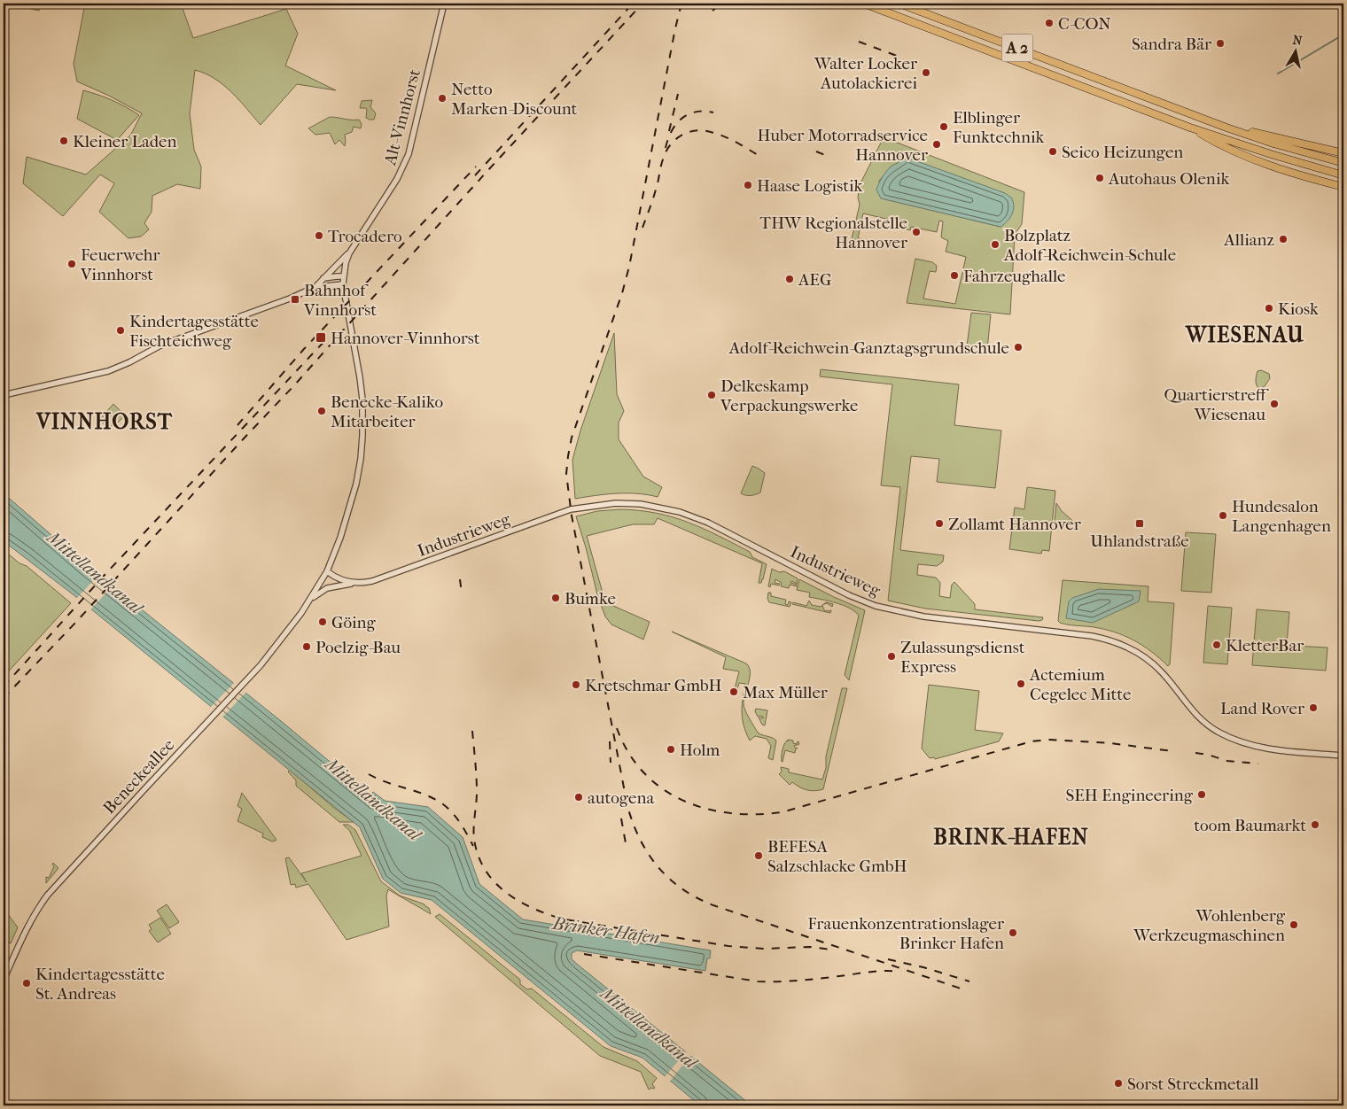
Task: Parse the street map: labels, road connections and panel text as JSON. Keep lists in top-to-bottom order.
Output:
{
  "streets": {
    "highway": ["A 2"],
    "street": ["Alt-Vinnhorst", "Industrieweg", "Beneckeallee"]
  },
  "crossings": [
    ["Alt-Vinnhorst", "Beneckeallee"],
    ["Industrieweg", "Beneckeallee"]
  ],
  "districts": ["WIESENAU", "VINNHORST", "BRINK-HAFEN"],
  "water": ["Mittellandkanal", "Brinker Hafen"],
  "places": {
    "other": [
      "C-CON",
      "Sandra Bär",
      "Walter Locker Autolackierei",
      "Netto Marken-Discount",
      "Elblinger Funktechnik",
      "Kleiner Laden",
      "Huber Motorradservice Hannover",
      "Seico Heizungen",
      "Autohaus Olenik",
      "Haase Logistik",
      "THW Regionalstelle Hannover",
      "Trocadero",
      "Allianz",
      "Bolzplatz Adolf-Reichwein-Schule",
      "Feuerwehr Vinnhorst",
      "Fahrzeughalle",
      "AEG",
      "Kiosk",
      "Kindertagesstätte Fischteichweg",
      "Adolf-Reichwein-Ganztagsgrundschule",
      "Delkeskamp Verpackungswerke",
      "Quartierstreff Wiesenau",
      "Benecke-Kaliko Mitarbeiter",
      "Hundesalon Langenhagen",
      "Zollamt Hannover",
      "Bumke",
      "Göing",
      "KletterBar",
      "Poelzig-Bau",
      "Zulassungsdienst Express",
      "Actemium Cegelec Mitte",
      "Kretschmar GmbH",
      "Max Müller",
      "Land Rover",
      "Holm",
      "SEH Engineering",
      "autogena",
      "toom Baumarkt",
      "BEFESA Salzschlacke GmbH",
      "Wohlenberg Werkzeugmaschinen",
      "Frauenkonzentrationslager Brinker Hafen",
      "Kindertagesstätte St. Andreas",
      "Sorst Streckmetall"
    ],
    "transit": ["Bahnhof Vinnhorst", "Hannover-Vinnhorst", "Uhlandstraße"]
  },
  "north": "top"
}
